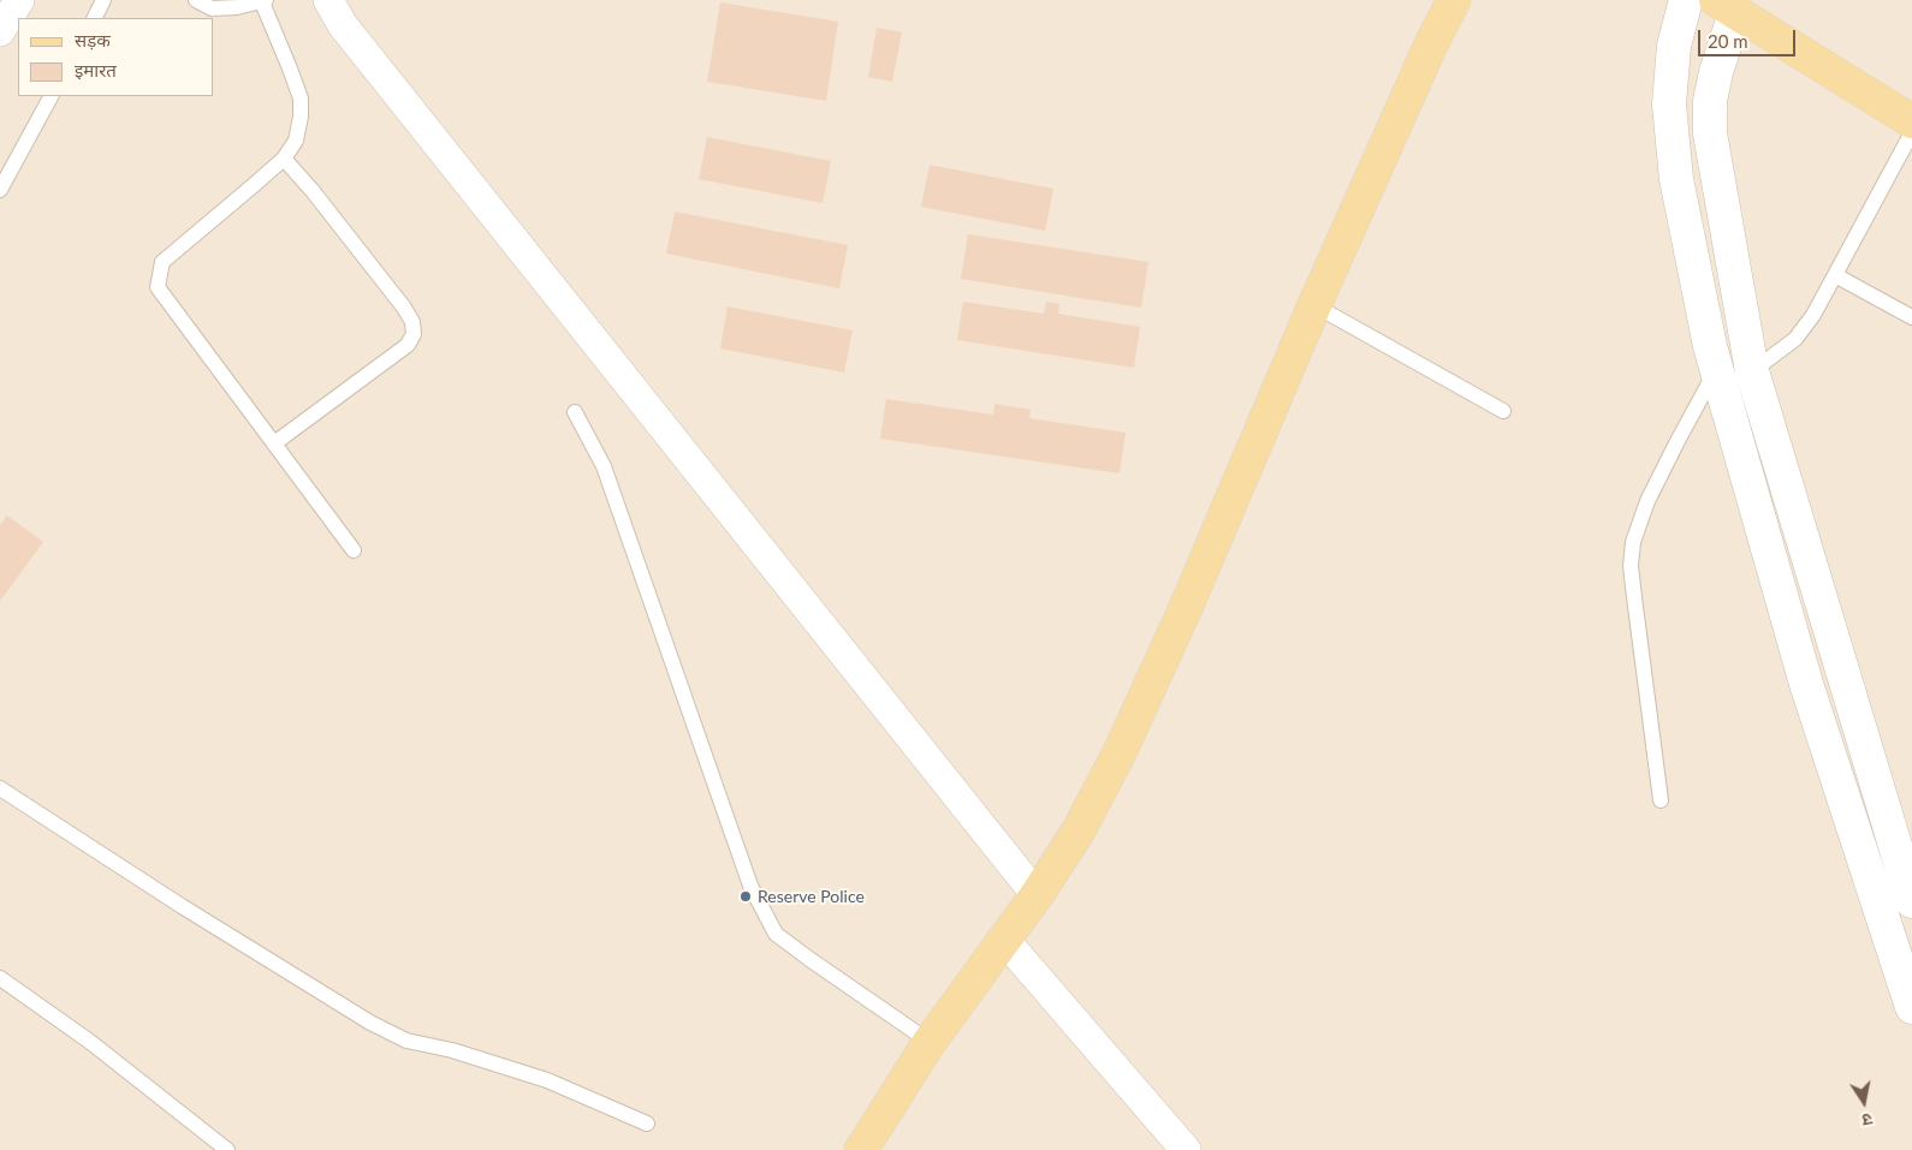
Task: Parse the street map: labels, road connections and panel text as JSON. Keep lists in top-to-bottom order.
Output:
{
  "places": ["Reserve Police"],
  "legend": ["सड़क", "इमारत"],
  "scale_bar": "20 m",
  "north": "bottom"
}
